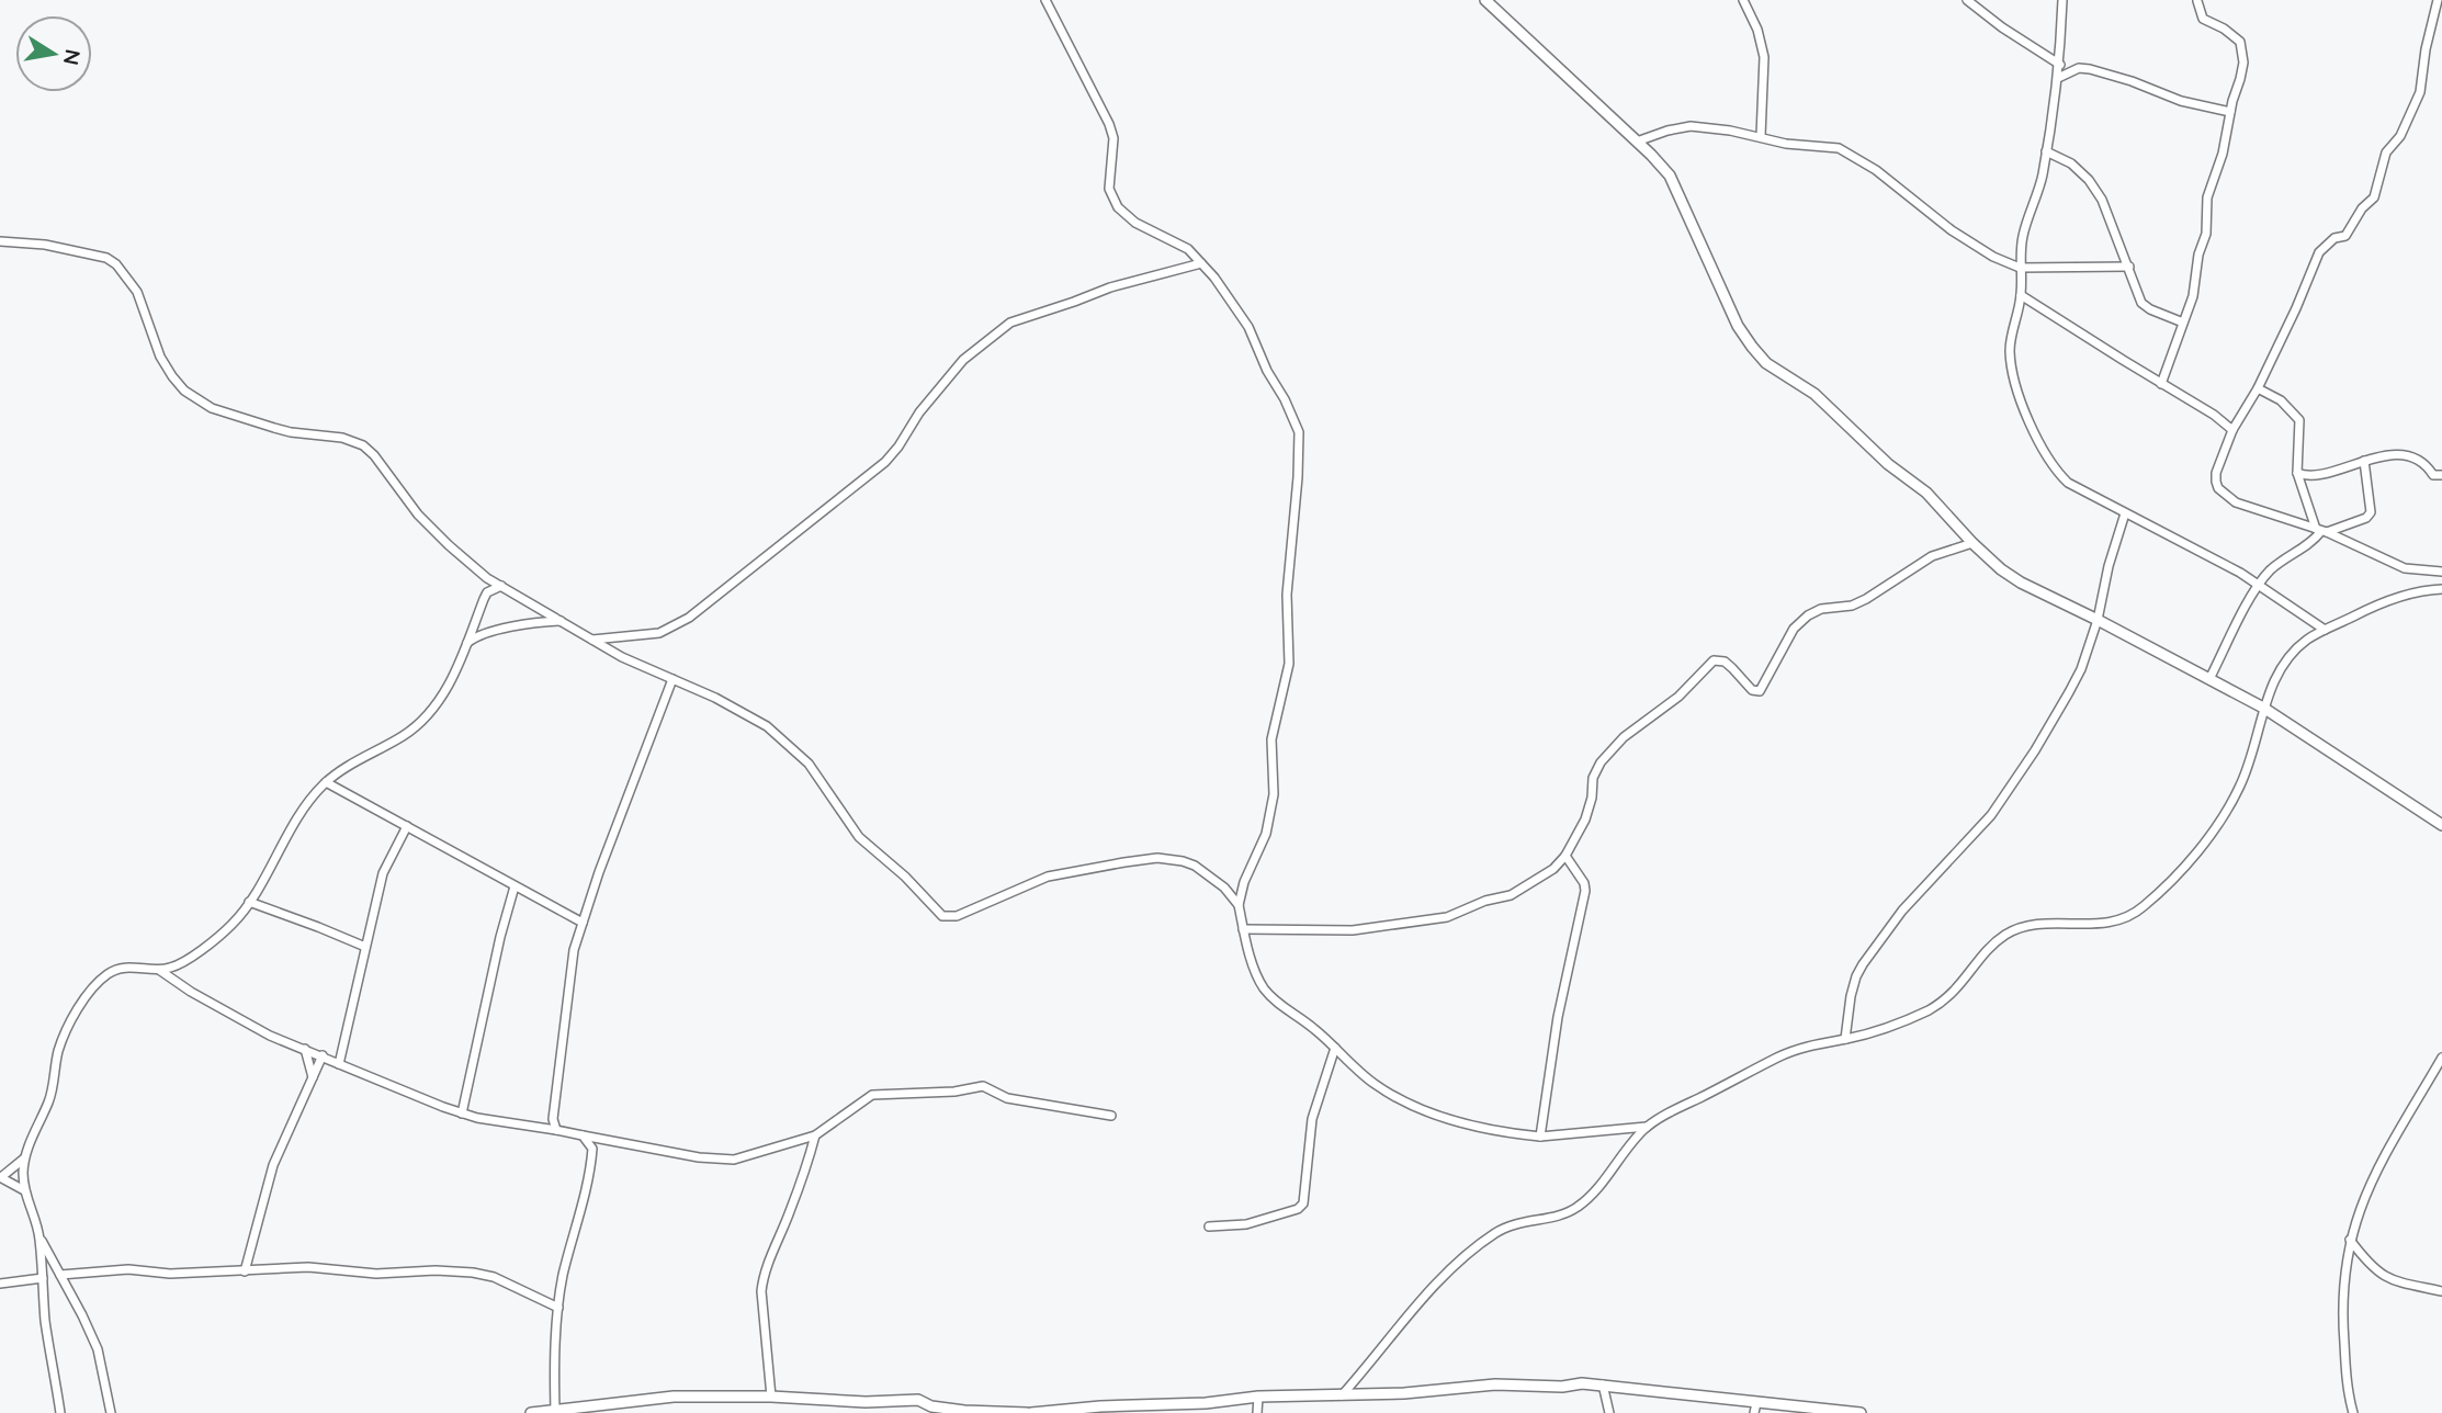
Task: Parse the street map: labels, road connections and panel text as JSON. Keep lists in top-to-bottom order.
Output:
{
  "north": "right"
}
